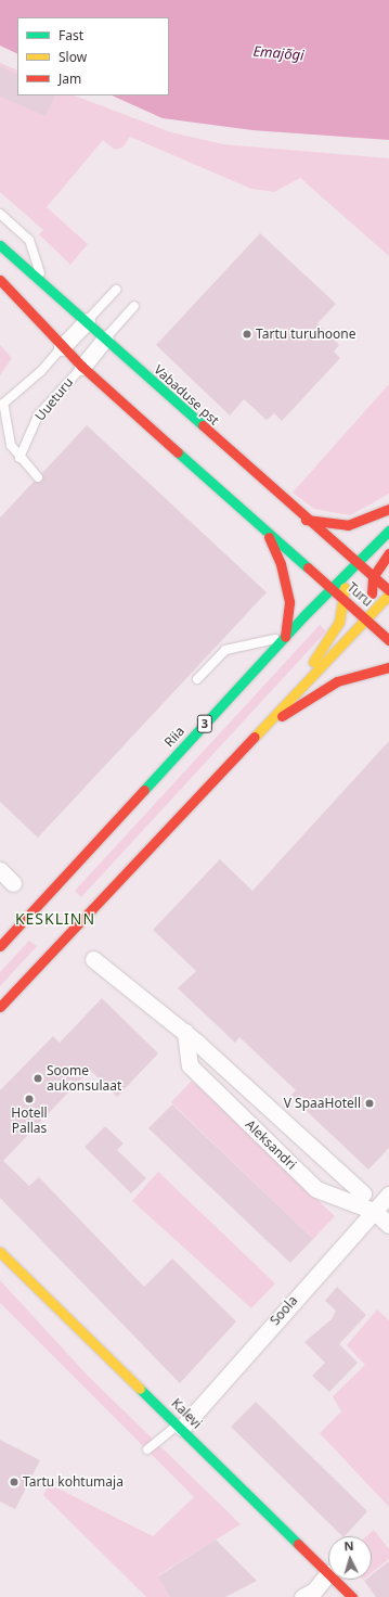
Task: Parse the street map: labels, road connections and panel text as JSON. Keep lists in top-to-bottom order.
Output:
{
  "streets": {
    "main road": [
      "Vabaduse pst",
      "Turu",
      "3",
      "Riia",
      "Kalevi"
    ],
    "street": ["Aleksandri", "Soola"],
    "lane": ["Uueturu"]
  },
  "crossings": [
    ["Vabaduse pst", "Turu"],
    ["Vabaduse pst", "Riia"],
    ["Turu", "Riia"],
    ["Aleksandri", "Soola"],
    ["Soola", "Kalevi"]
  ],
  "districts": ["KESKLINN"],
  "water": ["Emajõgi"],
  "places": [
    "Tartu turuhoone",
    "Soome aukonsulaat",
    "Hotell Pallas",
    "V SpaaHotell",
    "Tartu kohtumaja"
  ],
  "legend": ["Fast", "Slow", "Jam"],
  "north": "top"
}
